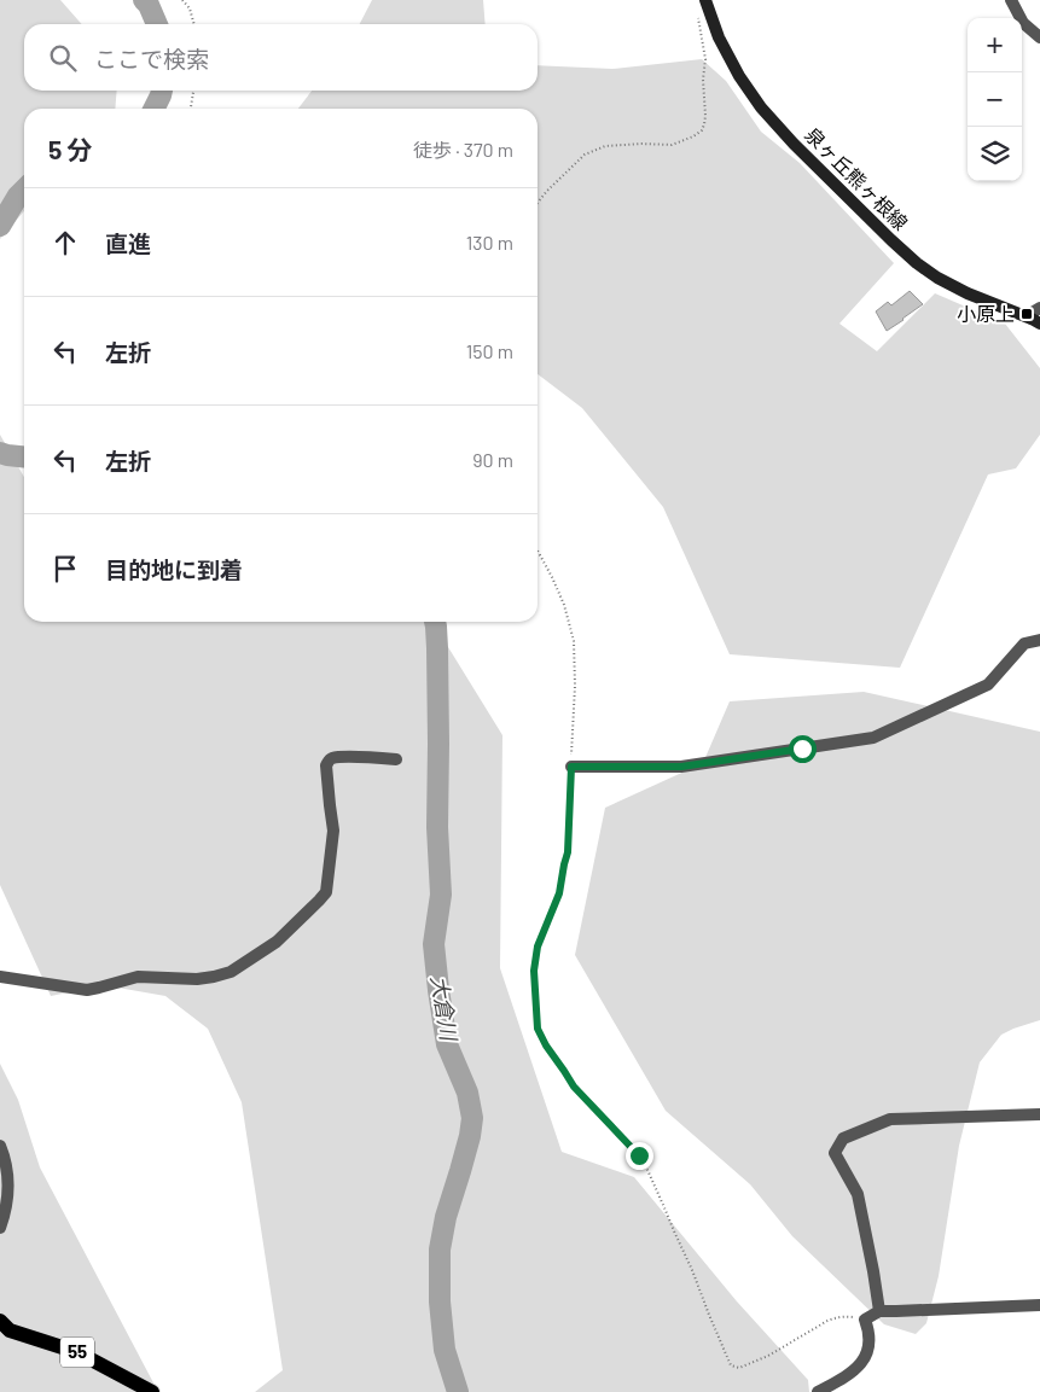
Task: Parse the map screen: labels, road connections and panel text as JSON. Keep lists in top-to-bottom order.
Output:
{
  "streets": {
    "main road": ["泉ヶ丘熊ヶ根線", "55"]
  },
  "water": ["大倉川"],
  "places": {
    "transit": ["小原上"]
  },
  "page": {
    "map_buttons": ["+", "−"],
    "search": "ここで検索",
    "heading": ["5 分", "徒歩 · 370 m"],
    "list": [
      ["直進", "130 m"],
      ["左折", "150 m"],
      ["左折", "90 m"],
      "目的地に到着"
    ]
  }
}
